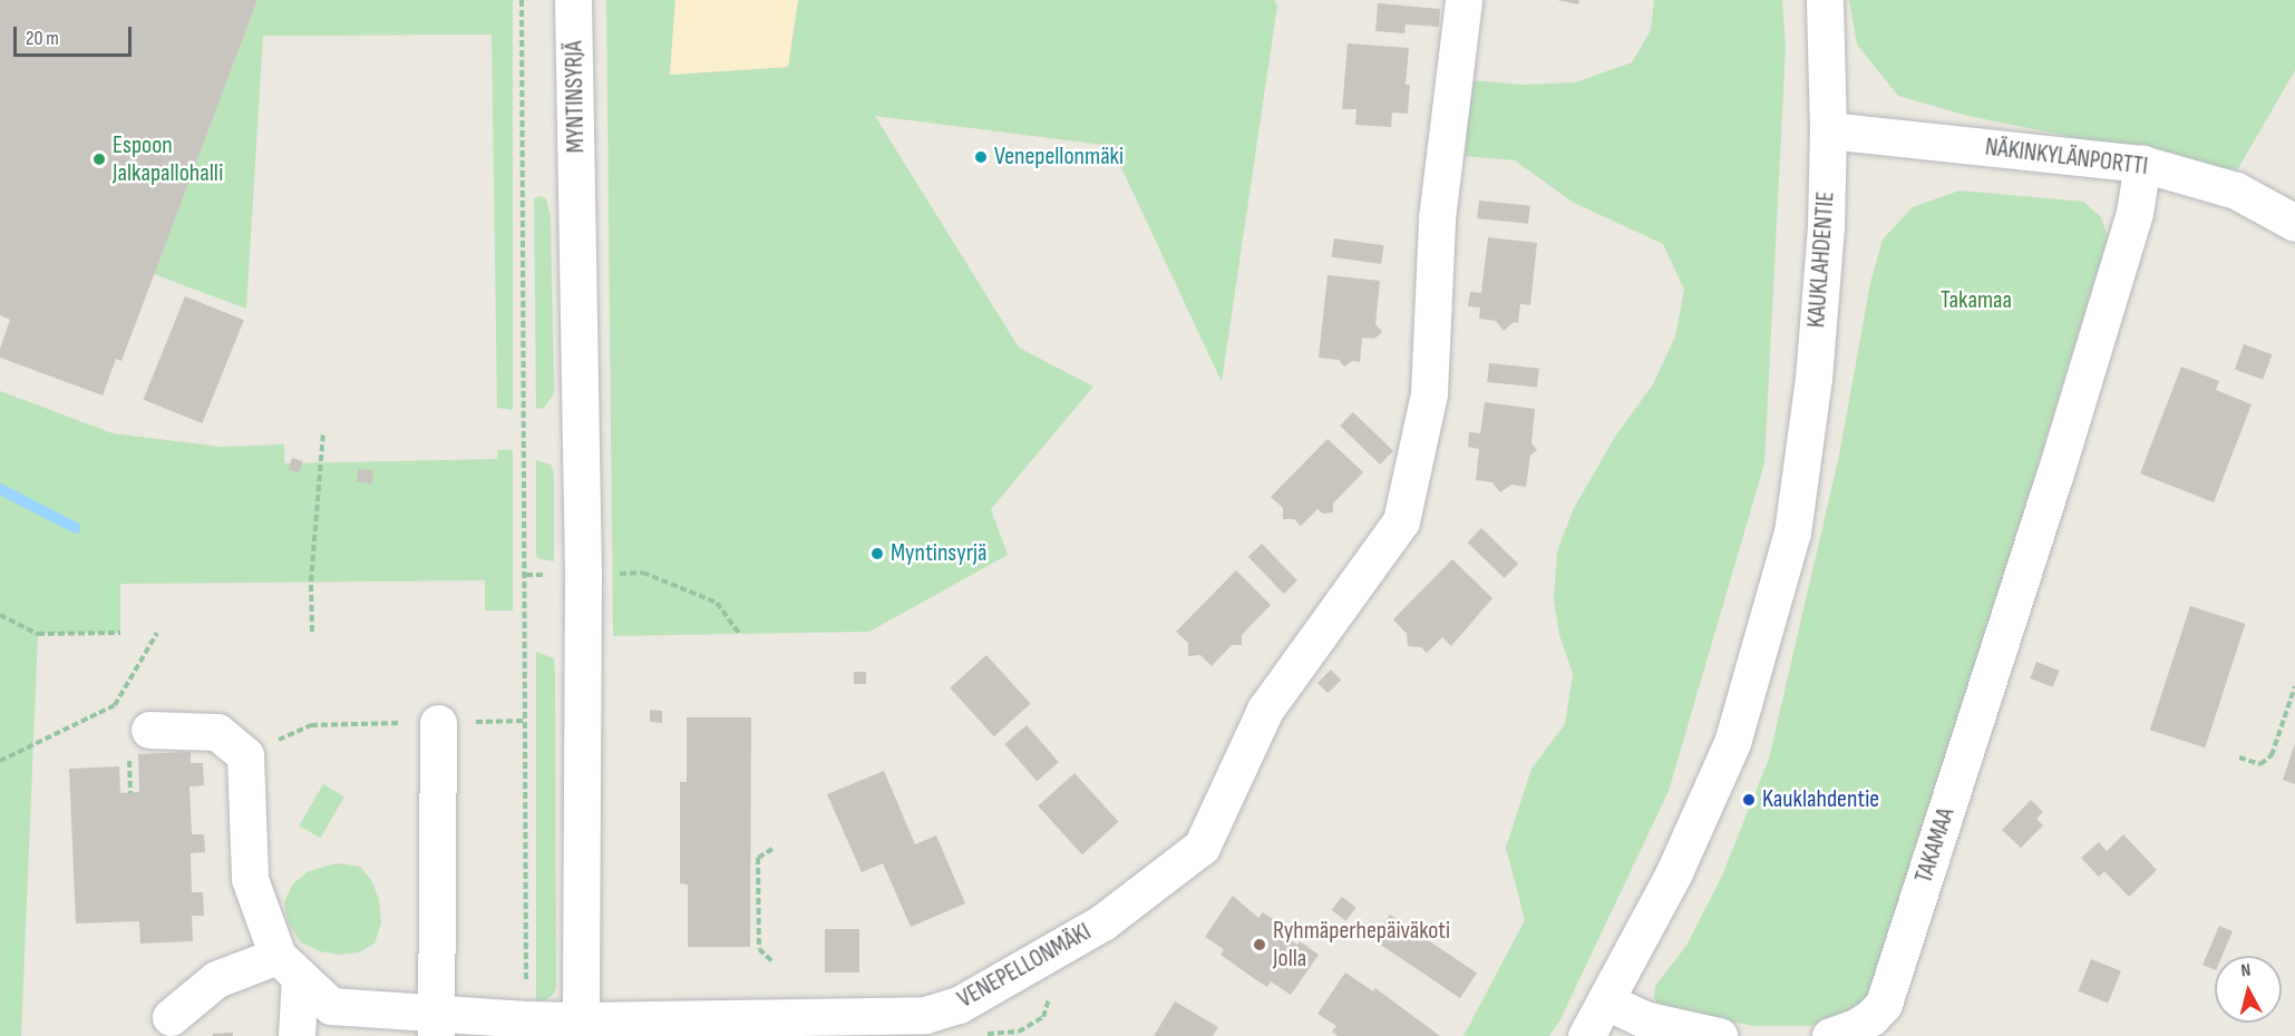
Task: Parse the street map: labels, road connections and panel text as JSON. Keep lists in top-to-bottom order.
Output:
{
  "streets": {
    "street": [
      "MYNTINSYRJÄ",
      "NÄKINKYLÄNPORTTI",
      "KAUKLAHDENTIE",
      "TAKAMAA",
      "VENEPELLONMÄKI"
    ]
  },
  "crossings": [
    ["MYNTINSYRJÄ", "VENEPELLONMÄKI"],
    ["NÄKINKYLÄNPORTTI", "KAUKLAHDENTIE"],
    ["NÄKINKYLÄNPORTTI", "TAKAMAA"]
  ],
  "parks": ["Takamaa"],
  "places": [
    "Venepellonmäki",
    "Espoon Jalkapallohalli",
    "Myntinsyrjä",
    "Kauklahdentie",
    "Ryhmäperhepäiväkoti Jolla"
  ],
  "scale_bar": "20 m",
  "north": "top"
}
